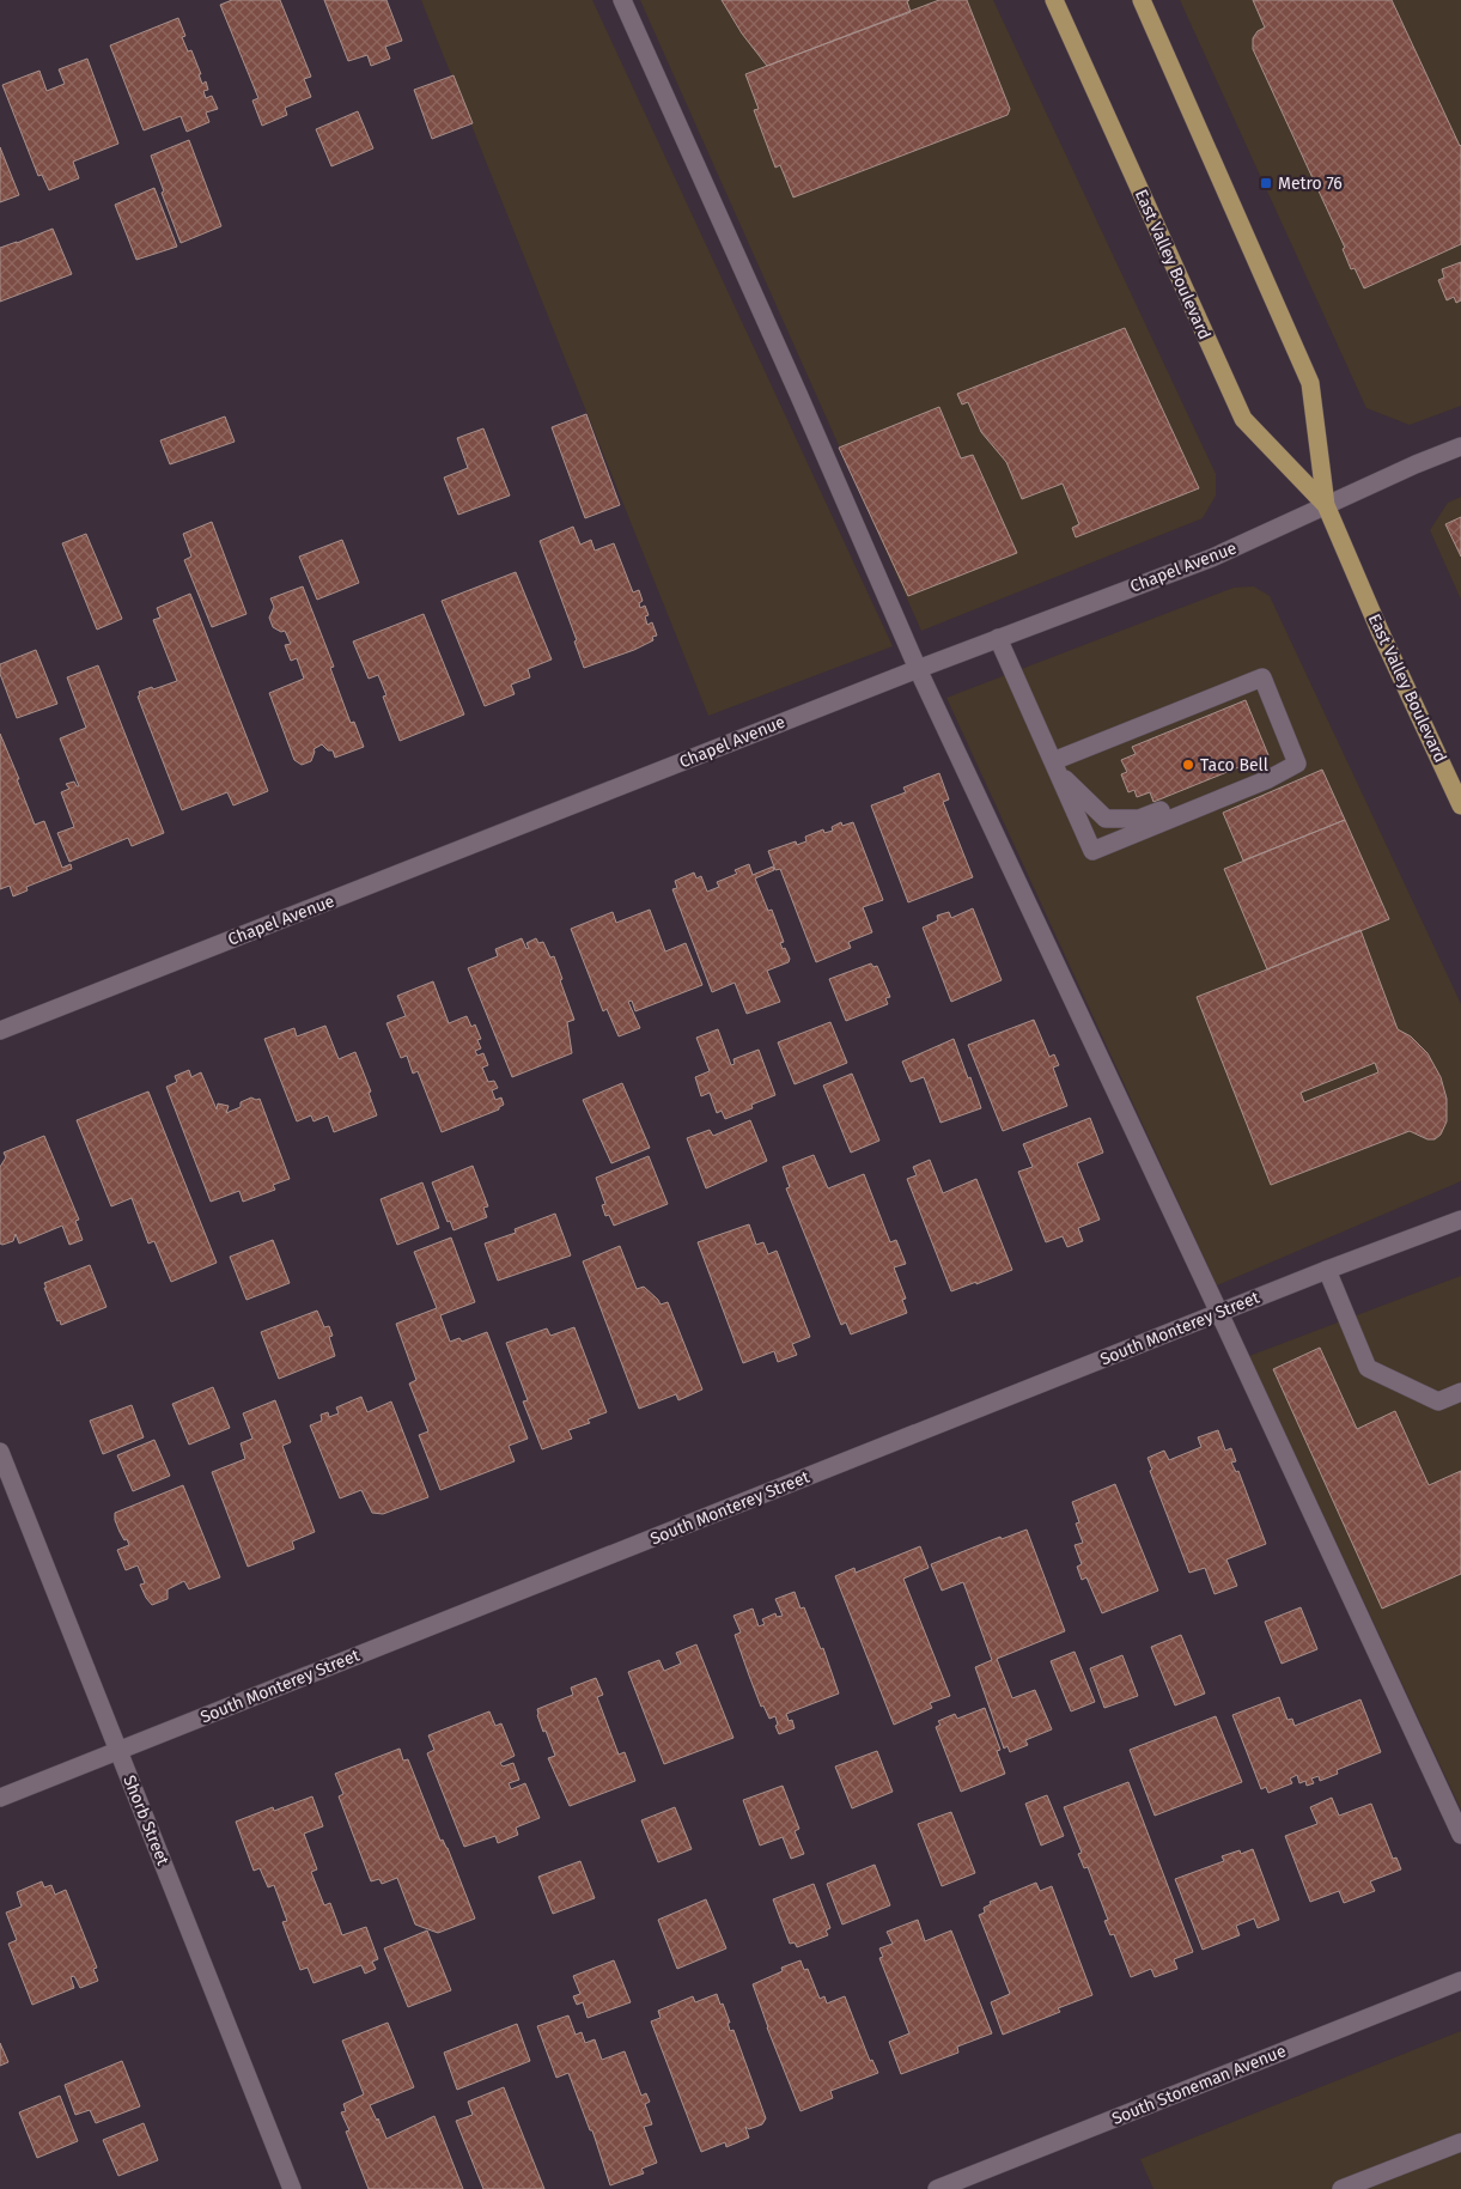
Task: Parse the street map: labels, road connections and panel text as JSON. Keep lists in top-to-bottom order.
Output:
{
  "streets": {
    "main road": ["East Valley Boulevard"],
    "street": [
      "Chapel Avenue",
      "South Monterey Street",
      "Shorb Street",
      "South Stoneman Avenue"
    ]
  },
  "crossings": [
    ["East Valley Boulevard", "Chapel Avenue"],
    ["South Monterey Street", "Shorb Street"]
  ],
  "places": {
    "transit": ["Metro 76"],
    "other": ["Taco Bell"]
  }
}
